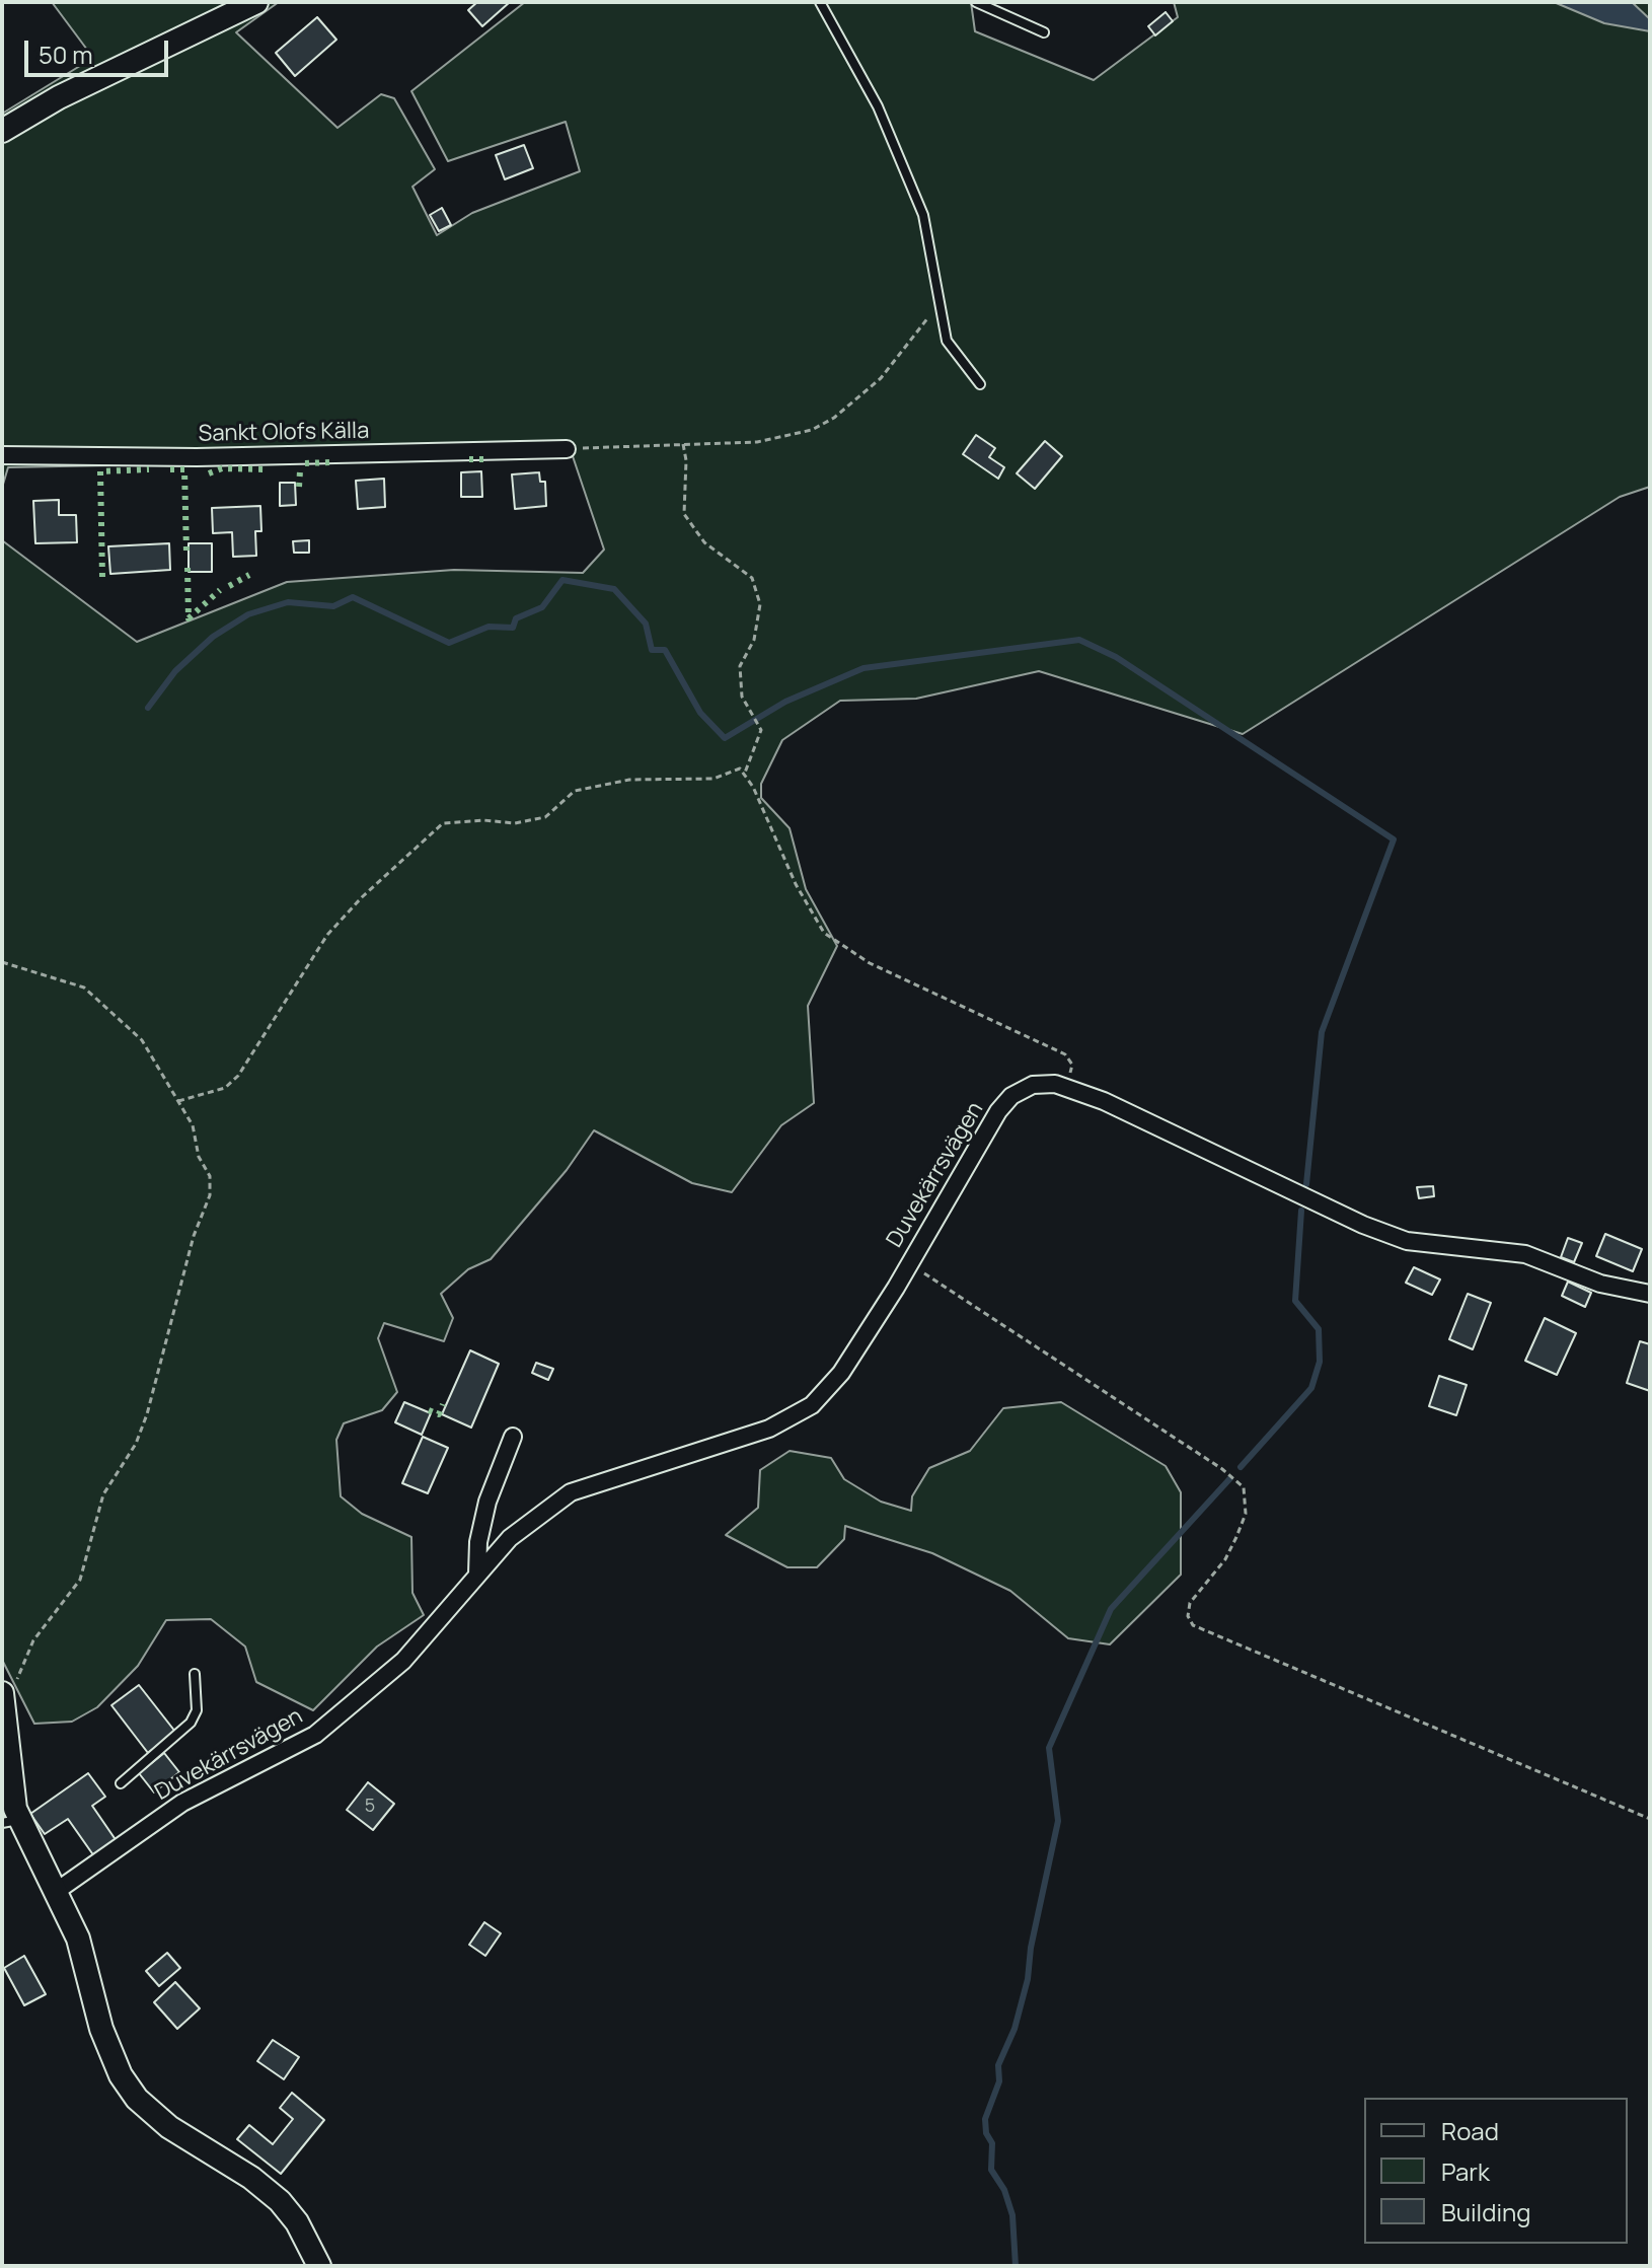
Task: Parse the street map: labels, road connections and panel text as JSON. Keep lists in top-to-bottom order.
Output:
{
  "streets": {
    "street": ["Sankt Olofs Källa", "Duvekärrsvägen"]
  },
  "house_numbers": ["5"],
  "legend": ["Road", "Park", "Building"],
  "scale_bar": "50 m"
}
